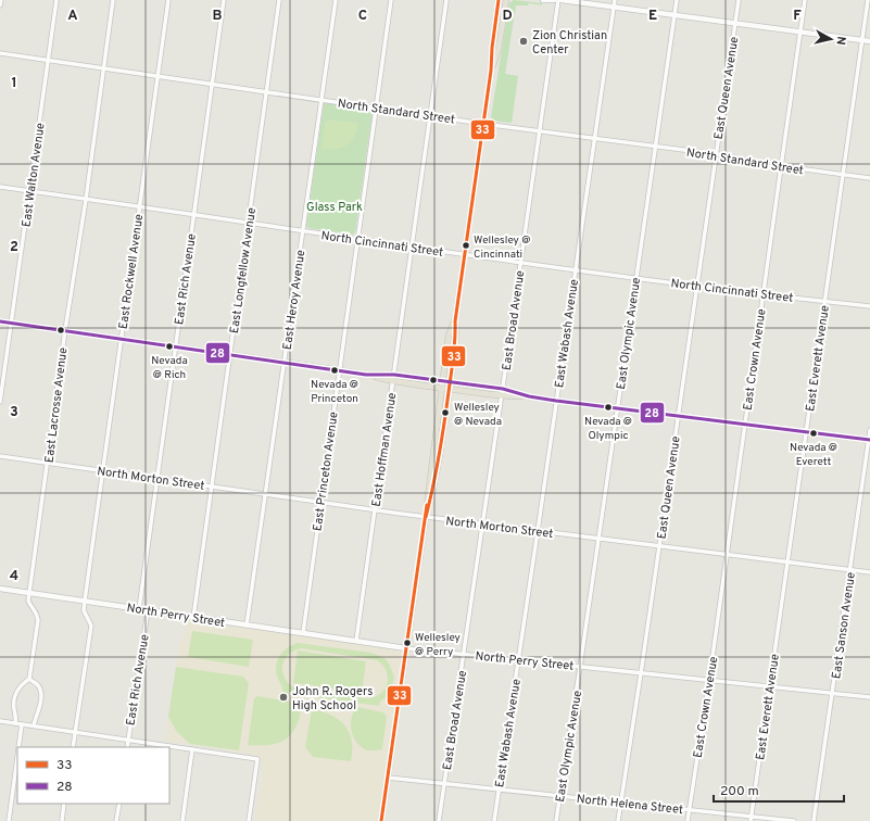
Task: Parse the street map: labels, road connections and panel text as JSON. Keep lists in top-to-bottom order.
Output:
{
  "streets": {
    "street": [
      "East Queen Avenue",
      "North Standard Street",
      "East Walton Avenue",
      "North Cincinnati Street",
      "East Longfellow Avenue",
      "East Rockwell Avenue",
      "East Rich Avenue",
      "East Heroy Avenue",
      "East Broad Avenue",
      "East Wabash Avenue",
      "East Olympic Avenue",
      "East Everett Avenue",
      "East Crown Avenue",
      "East Lacrosse Avenue",
      "East Hoffman Avenue",
      "East Princeton Avenue",
      "North Morton Street",
      "North Perry Street",
      "East Sanson Avenue",
      "North Helena Street"
    ]
  },
  "crossings": [
    ["East Queen Avenue", "North Standard Street"],
    ["East Queen Avenue", "North Cincinnati Street"],
    ["East Queen Avenue", "North Morton Street"],
    ["East Queen Avenue", "North Perry Street"],
    ["East Queen Avenue", "North Helena Street"],
    ["North Standard Street", "East Walton Avenue"],
    ["North Standard Street", "East Longfellow Avenue"],
    ["North Standard Street", "East Rockwell Avenue"],
    ["North Standard Street", "East Rich Avenue"],
    ["North Standard Street", "East Heroy Avenue"],
    ["North Standard Street", "East Broad Avenue"],
    ["North Standard Street", "East Wabash Avenue"],
    ["North Standard Street", "East Olympic Avenue"],
    ["North Standard Street", "East Everett Avenue"],
    ["North Standard Street", "East Crown Avenue"],
    ["North Standard Street", "East Lacrosse Avenue"],
    ["North Standard Street", "East Hoffman Avenue"],
    ["North Standard Street", "East Princeton Avenue"],
    ["East Walton Avenue", "North Cincinnati Street"],
    ["North Cincinnati Street", "East Longfellow Avenue"],
    ["North Cincinnati Street", "East Rockwell Avenue"],
    ["North Cincinnati Street", "East Rich Avenue"],
    ["North Cincinnati Street", "East Heroy Avenue"],
    ["North Cincinnati Street", "East Broad Avenue"],
    ["North Cincinnati Street", "East Wabash Avenue"],
    ["North Cincinnati Street", "East Olympic Avenue"],
    ["North Cincinnati Street", "East Everett Avenue"],
    ["North Cincinnati Street", "East Crown Avenue"],
    ["North Cincinnati Street", "East Lacrosse Avenue"],
    ["North Cincinnati Street", "East Hoffman Avenue"],
    ["North Cincinnati Street", "East Princeton Avenue"],
    ["East Longfellow Avenue", "North Morton Street"],
    ["East Longfellow Avenue", "North Perry Street"],
    ["East Rockwell Avenue", "North Morton Street"],
    ["East Rockwell Avenue", "North Perry Street"],
    ["East Rich Avenue", "North Morton Street"],
    ["East Rich Avenue", "North Perry Street"],
    ["East Heroy Avenue", "North Morton Street"],
    ["East Heroy Avenue", "North Perry Street"],
    ["East Broad Avenue", "North Morton Street"],
    ["East Broad Avenue", "North Perry Street"],
    ["East Broad Avenue", "North Helena Street"],
    ["East Wabash Avenue", "North Morton Street"],
    ["East Wabash Avenue", "North Perry Street"],
    ["East Wabash Avenue", "North Helena Street"],
    ["East Olympic Avenue", "North Morton Street"],
    ["East Olympic Avenue", "North Perry Street"],
    ["East Olympic Avenue", "North Helena Street"],
    ["East Everett Avenue", "North Morton Street"],
    ["East Everett Avenue", "North Perry Street"],
    ["East Everett Avenue", "North Helena Street"],
    ["East Crown Avenue", "North Morton Street"],
    ["East Crown Avenue", "North Perry Street"],
    ["East Crown Avenue", "North Helena Street"],
    ["East Lacrosse Avenue", "North Morton Street"],
    ["East Lacrosse Avenue", "North Perry Street"],
    ["East Hoffman Avenue", "North Morton Street"],
    ["East Hoffman Avenue", "North Perry Street"],
    ["East Princeton Avenue", "North Morton Street"],
    ["East Princeton Avenue", "North Perry Street"],
    ["North Morton Street", "East Sanson Avenue"],
    ["North Perry Street", "East Sanson Avenue"]
  ],
  "parks": ["Glass Park"],
  "places": [
    "Zion Christian Center",
    "Wellesley @ Cincinnati",
    "Nevada @ Rich",
    "Nevada @ Princeton",
    "Nevada @ Olympic",
    "Wellesley @ Nevada",
    "Nevada @ Everett",
    "Wellesley @ Perry",
    "John R. Rogers High School"
  ],
  "lines": ["transit line 33", "transit line 28"],
  "legend": ["33", "28"],
  "scale_bar": "200 m",
  "north": "right",
  "grid": {
    "columns": [
      "A",
      "B",
      "C",
      "D",
      "E",
      "F"
    ],
    "rows": [
      "1",
      "2",
      "3",
      "4"
    ]
  }
}
